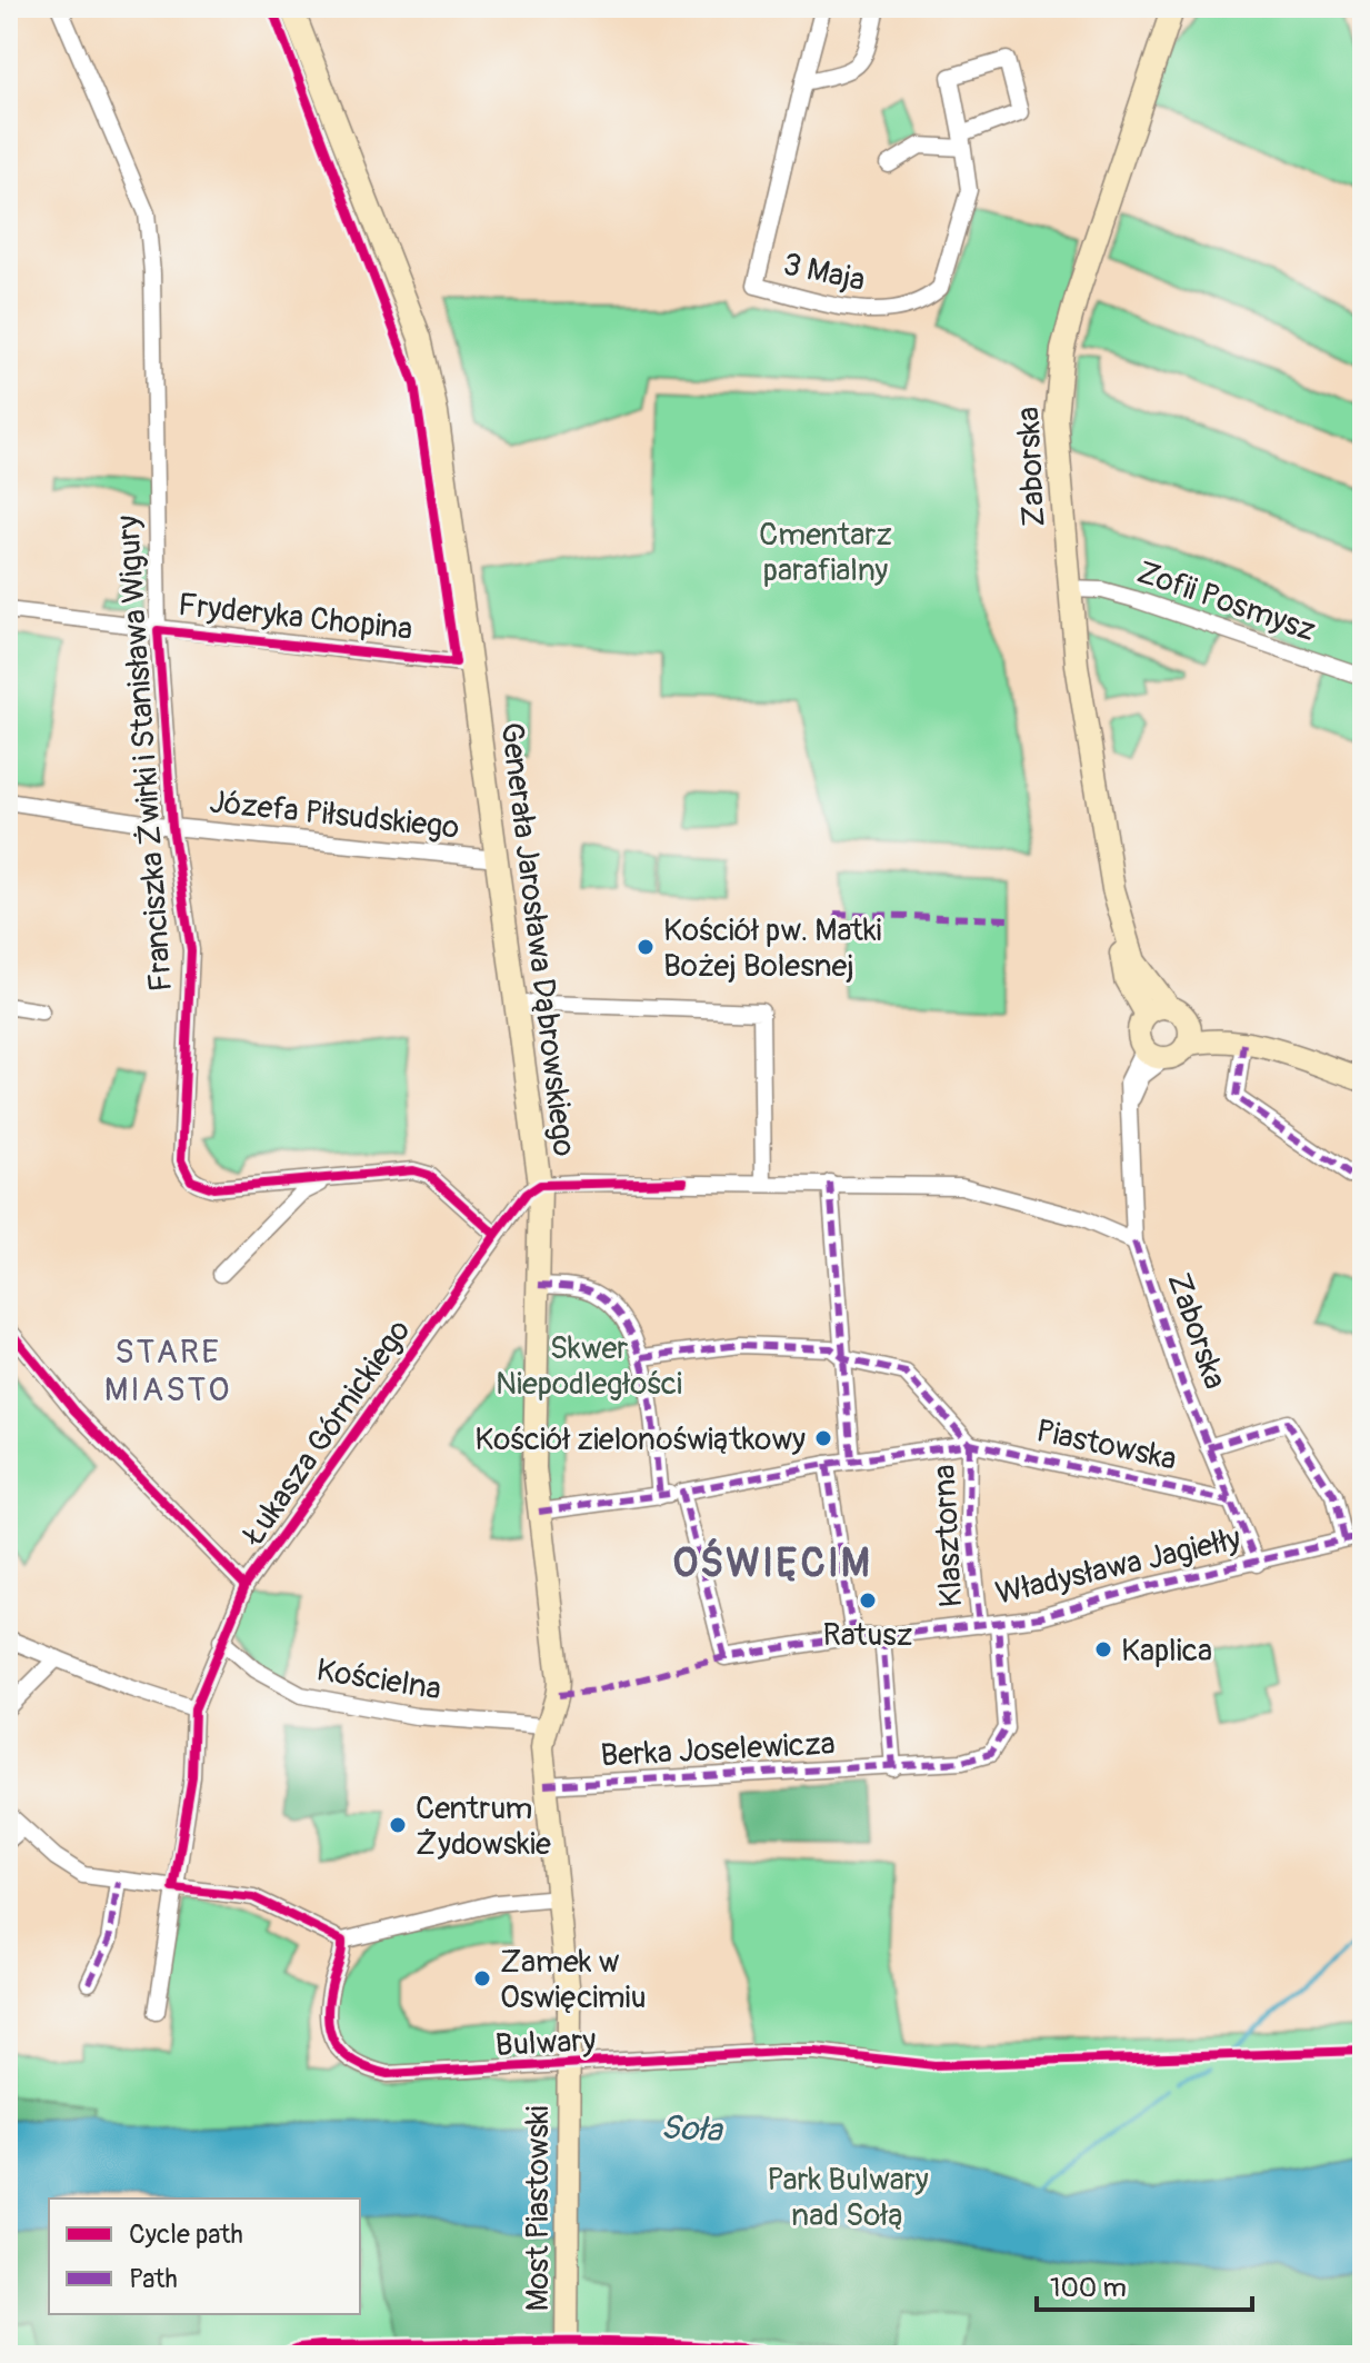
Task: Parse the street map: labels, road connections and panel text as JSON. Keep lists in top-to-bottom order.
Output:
{
  "streets": {
    "street": [
      "3 Maja",
      "Zaborska",
      "Zofii Posmysz",
      "Fryderyka Chopina",
      "Franciszka Żwirki i Stanisława Wigury",
      "Józefa Piłsudskiego",
      "Generała Jarosława Dąbrowskiego",
      "Łukasza Górnickiego",
      "Piastowska",
      "Klasztorna",
      "Władysława Jagiełły",
      "Kościelna",
      "Berka Joselewicza",
      "Bulwary",
      "Most Piastowski"
    ]
  },
  "crossings": [
    ["Zaborska", "Zofii Posmysz"],
    ["Zaborska", "Piastowska"],
    ["Zaborska", "Władysława Jagiełły"],
    ["Fryderyka Chopina", "Franciszka Żwirki i Stanisława Wigury"],
    ["Fryderyka Chopina", "Generała Jarosława Dąbrowskiego"],
    ["Franciszka Żwirki i Stanisława Wigury", "Józefa Piłsudskiego"],
    ["Franciszka Żwirki i Stanisława Wigury", "Łukasza Górnickiego"],
    ["Józefa Piłsudskiego", "Generała Jarosława Dąbrowskiego"],
    ["Generała Jarosława Dąbrowskiego", "Łukasza Górnickiego"],
    ["Generała Jarosława Dąbrowskiego", "Kościelna"],
    ["Generała Jarosława Dąbrowskiego", "Berka Joselewicza"],
    ["Generała Jarosława Dąbrowskiego", "Most Piastowski"],
    ["Łukasza Górnickiego", "Kościelna"],
    ["Piastowska", "Klasztorna"],
    ["Klasztorna", "Władysława Jagiełły"],
    ["Władysława Jagiełły", "Berka Joselewicza"]
  ],
  "districts": ["STARE MIASTO", "OŚWIĘCIM"],
  "water": ["Soła"],
  "parks": ["Cmentarz parafialny", "Skwer Niepodległości", "Park Bulwary nad Sołą"],
  "places": [
    "Kościół pw. Matki Bożej Bolesnej",
    "Kościół zielonoświątkowy",
    "Ratusz",
    "Kaplica",
    "Centrum Żydowskie",
    "Zamek w Oswięcimiu"
  ],
  "legend": ["Cycle path", "Path"],
  "scale_bar": "100 m"
}
